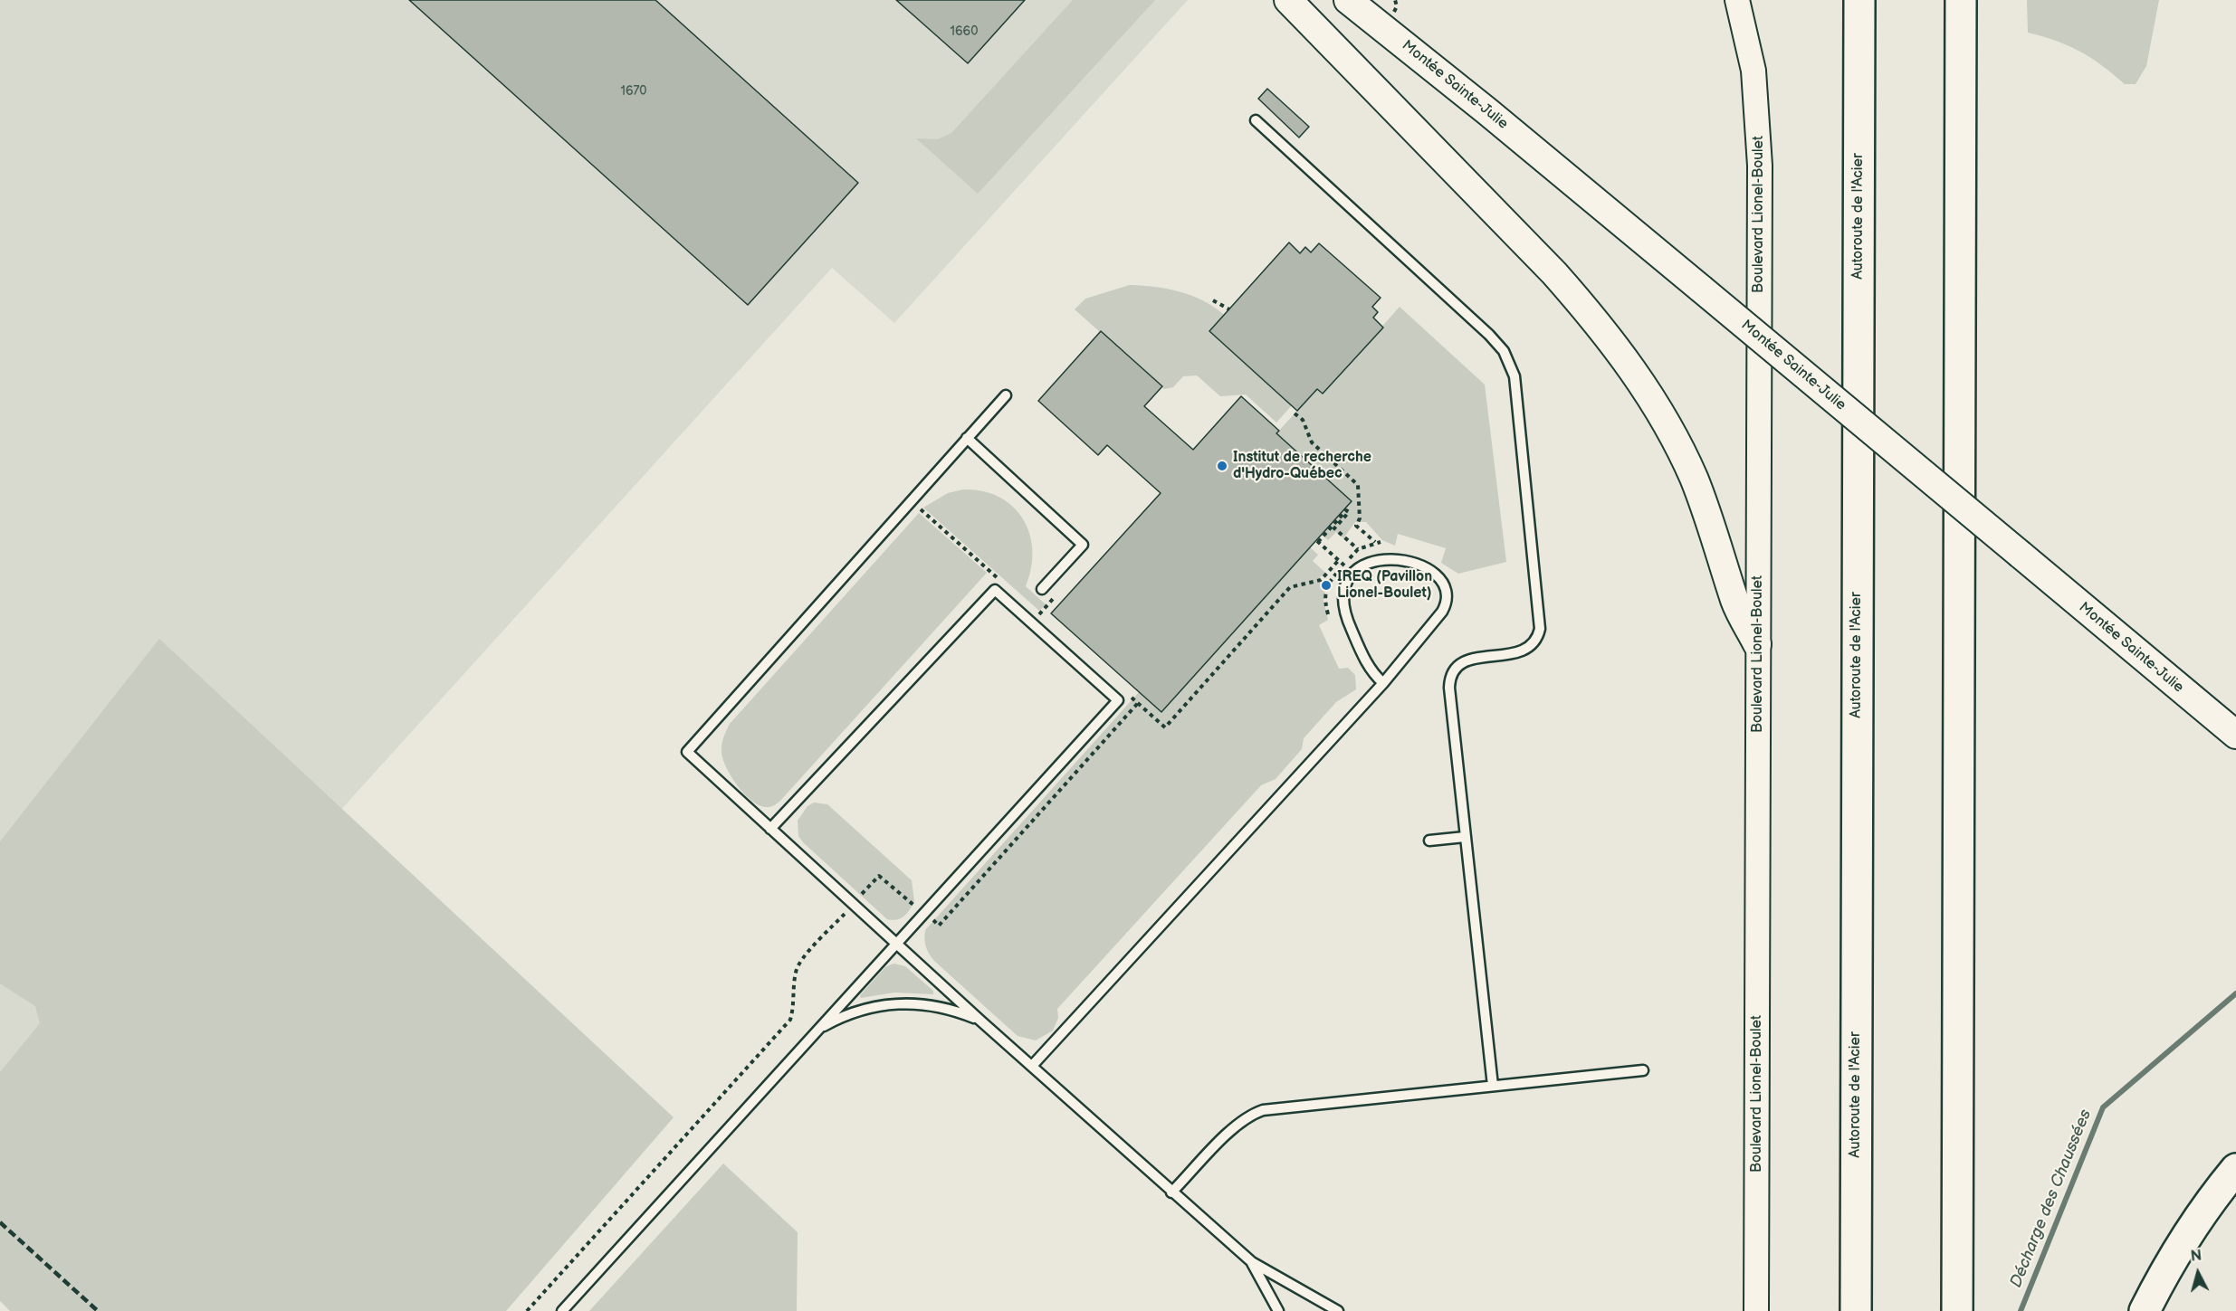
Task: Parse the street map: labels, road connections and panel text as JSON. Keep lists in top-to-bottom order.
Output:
{
  "streets": {
    "highway": ["Autoroute de l'Acier"],
    "main road": ["Montée Sainte-Julie"],
    "street": ["Boulevard Lionel-Boulet"]
  },
  "water": ["Décharge des Chaussées"],
  "places": ["Institut de recherche d'Hydro-Québec", "IREQ (Pavillon Lionel-Boulet)"],
  "house_numbers": ["1660", "1670"],
  "north": "top"
}
